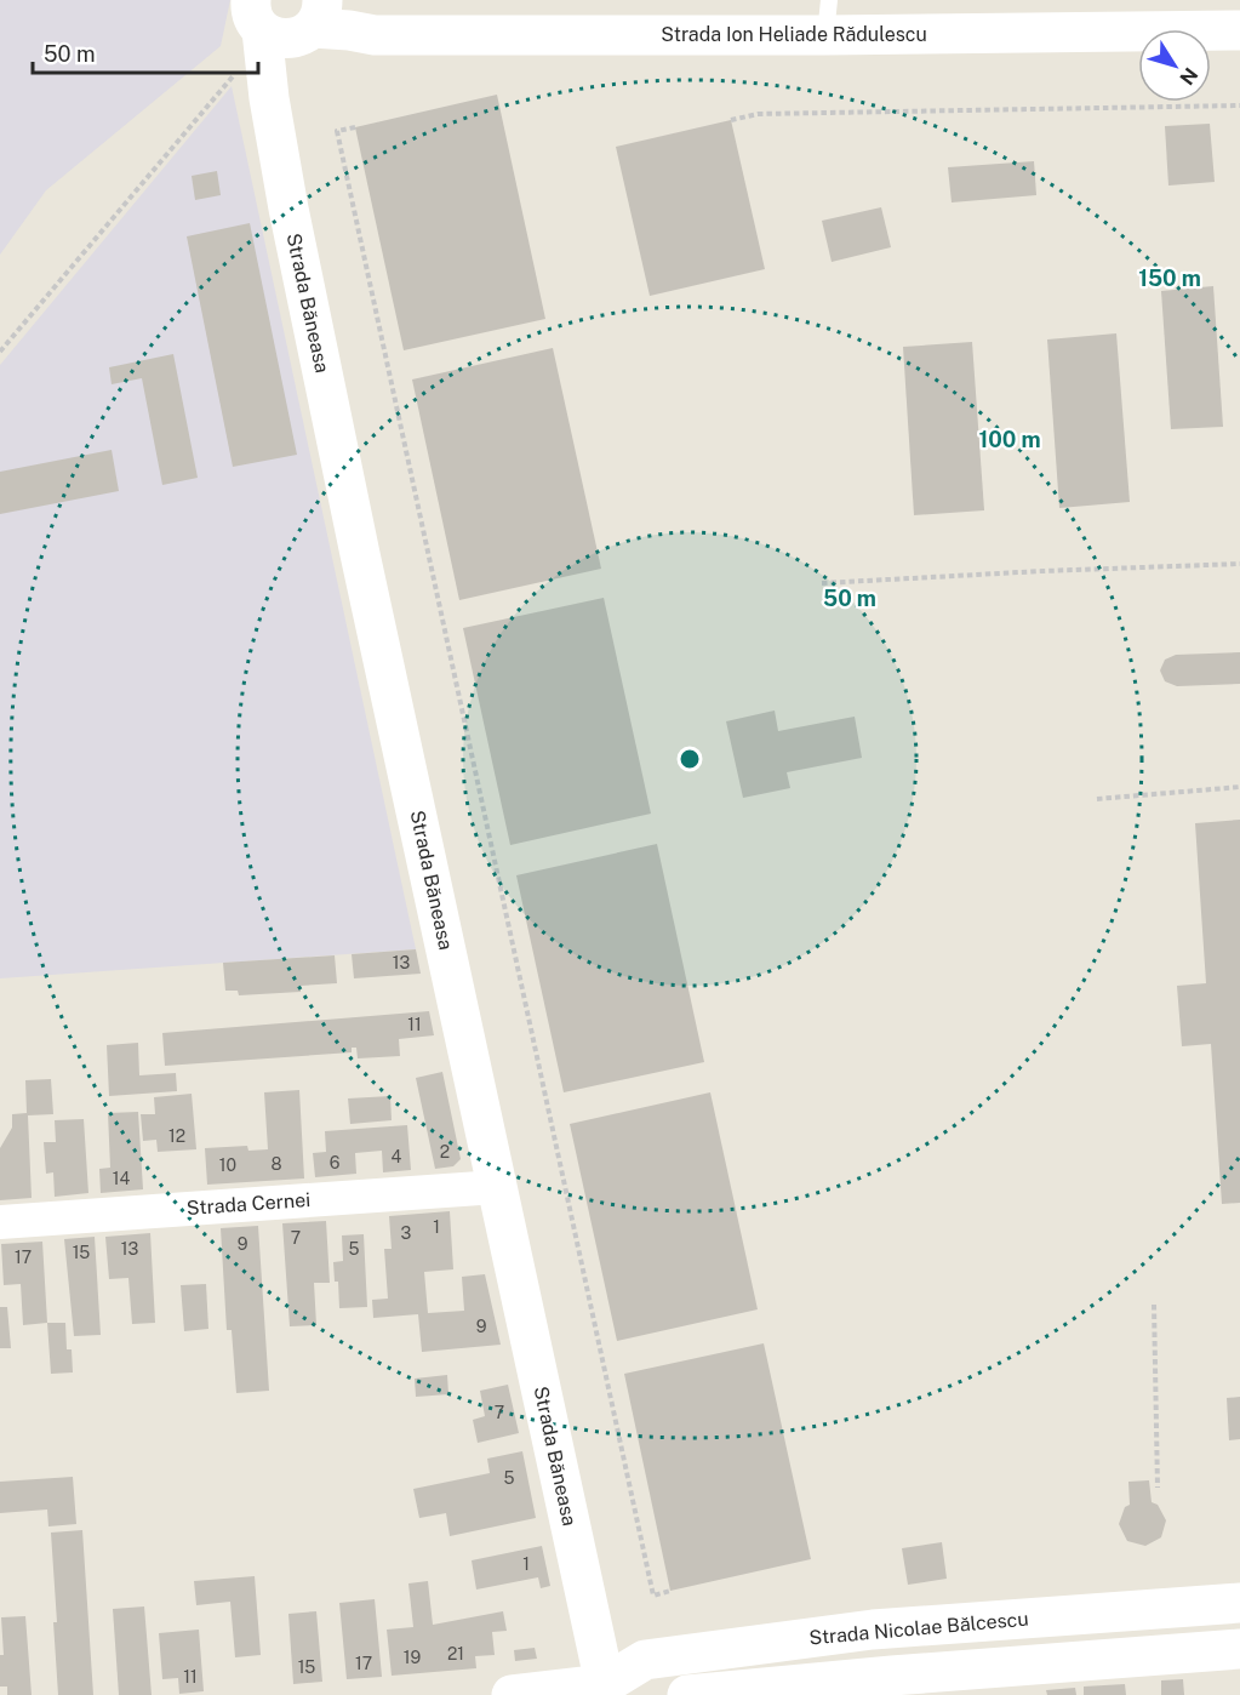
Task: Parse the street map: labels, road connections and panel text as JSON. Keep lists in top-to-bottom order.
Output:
{
  "streets": {
    "street": [
      "Strada Ion Heliade Rădulescu",
      "Strada Băneasa",
      "Strada Cernei",
      "Strada Nicolae Bălcescu"
    ]
  },
  "crossings": [
    ["Strada Ion Heliade Rădulescu", "Strada Băneasa"],
    ["Strada Băneasa", "Strada Cernei"],
    ["Strada Băneasa", "Strada Nicolae Bălcescu"]
  ],
  "house_numbers": [
    "13",
    "11",
    "12",
    "2",
    "4",
    "6",
    "8",
    "10",
    "14",
    "1",
    "3",
    "7",
    "9",
    "13",
    "5",
    "15",
    "17",
    "9",
    "7",
    "5",
    "1",
    "21",
    "19",
    "17",
    "15",
    "11"
  ],
  "scale_bar": "50 m",
  "north": "bottom right",
  "rings": ["150 m", "100 m", "50 m"]
}
